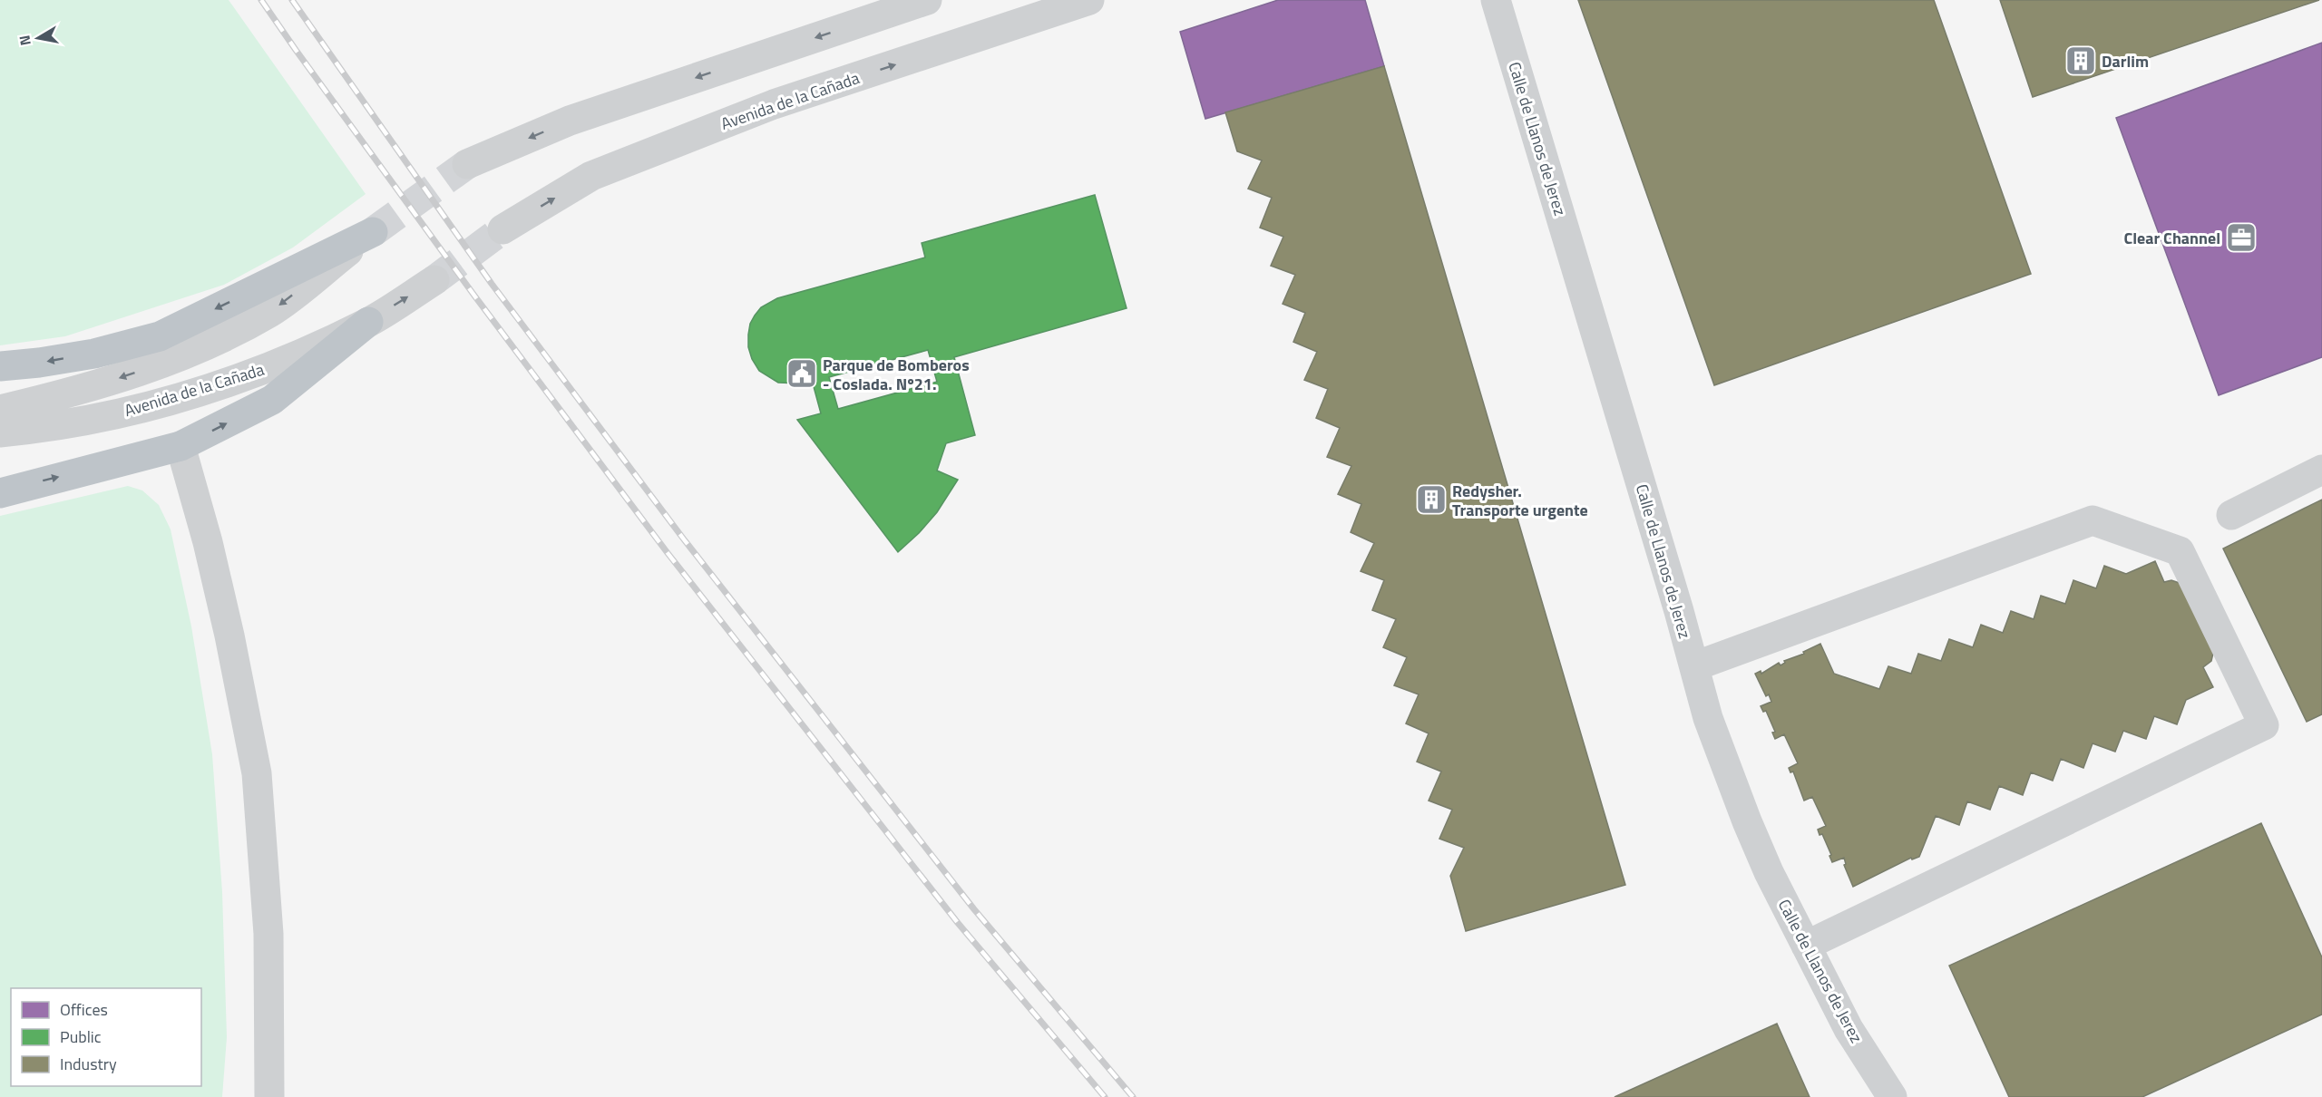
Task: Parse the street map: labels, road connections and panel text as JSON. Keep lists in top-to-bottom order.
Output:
{
  "streets": {
    "street": ["Avenida de la Cañada", "Calle de Llanos de Jerez"]
  },
  "places": {
    "building": ["Darlim", "Redysher. Transporte urgente"],
    "office": ["Clear Channel"],
    "public building": ["Parque de Bomberos - Coslada. Nº21."]
  },
  "legend": ["Offices", "Public", "Industry"],
  "north": "left"
}
